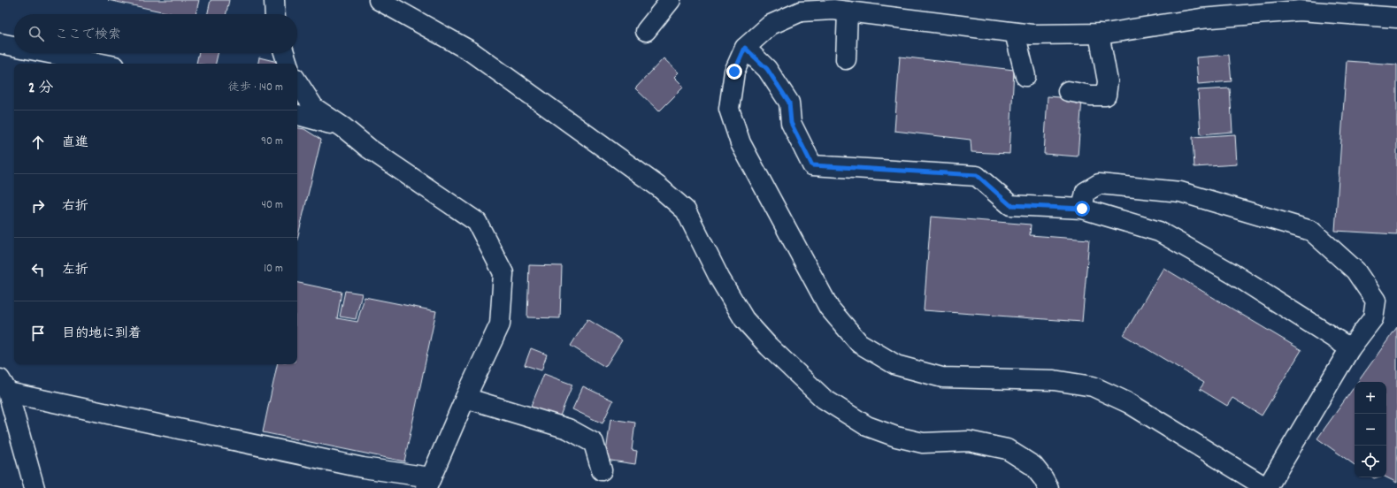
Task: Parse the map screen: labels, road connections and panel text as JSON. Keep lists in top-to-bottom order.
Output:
{
  "page": {
    "search": "ここで検索",
    "heading": ["2 分", "徒歩 · 140 m"],
    "list": [
      ["直進", "90 m"],
      ["右折", "40 m"],
      ["左折", "10 m"],
      "目的地に到着"
    ],
    "map_buttons": ["+", "−"]
  }
}
